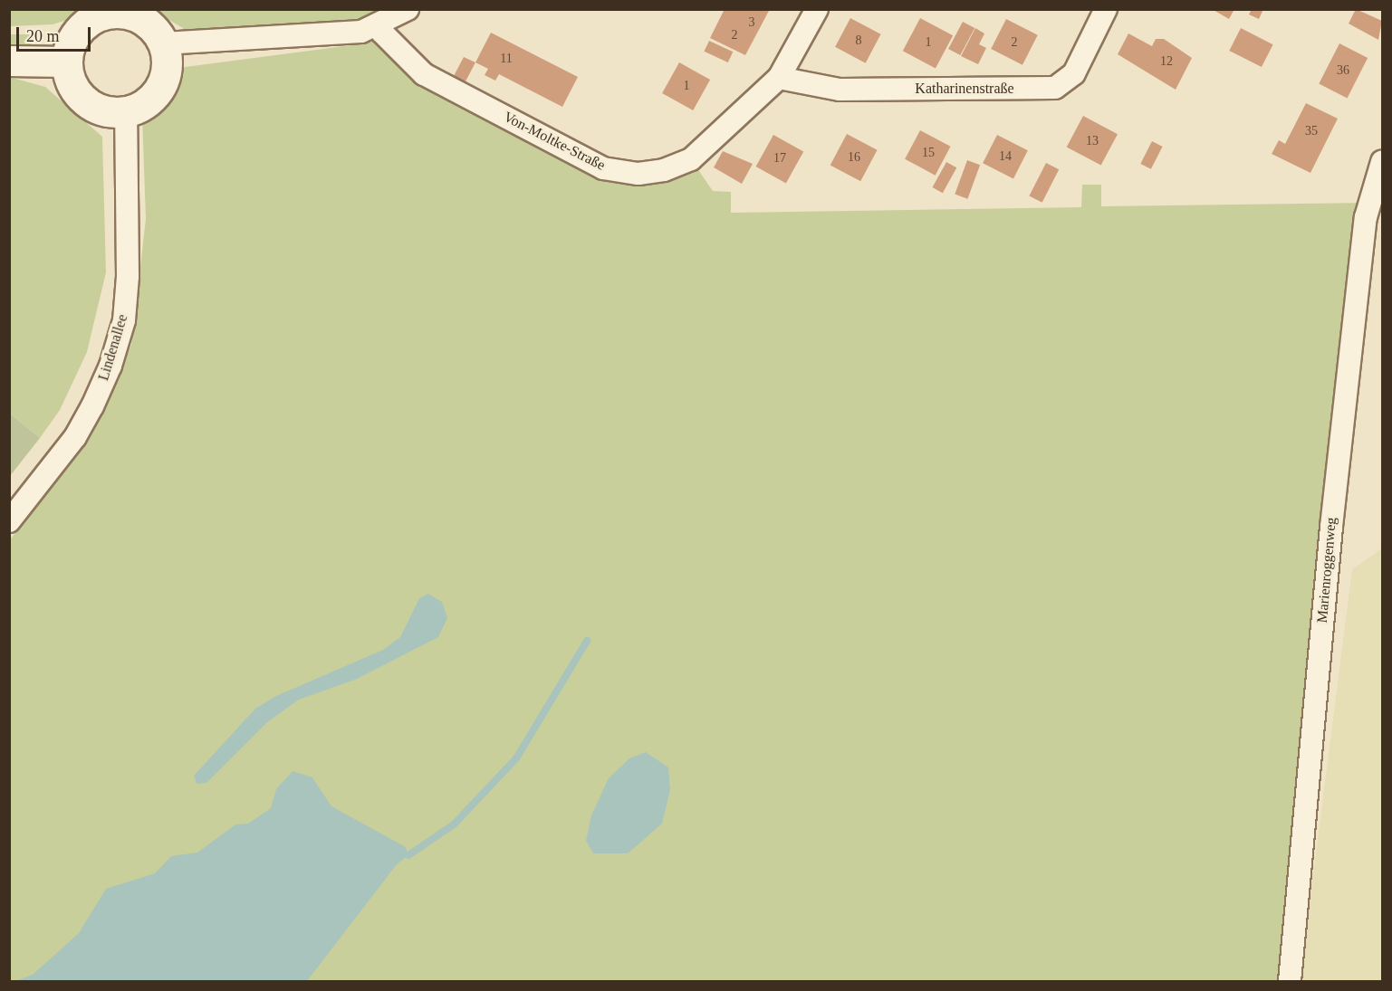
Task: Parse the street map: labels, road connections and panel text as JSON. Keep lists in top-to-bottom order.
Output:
{
  "streets": {
    "street": [
      "Katharinenstraße",
      "Von-Moltke-Straße",
      "Lindenallee",
      "Marienroggenweg"
    ]
  },
  "crossings": [
    ["Katharinenstraße", "Von-Moltke-Straße"]
  ],
  "house_numbers": [
    "3",
    "2",
    "8",
    "1",
    "2",
    "11",
    "12",
    "36",
    "1",
    "35",
    "13",
    "15",
    "14",
    "16",
    "17"
  ],
  "scale_bar": "20 m"
}
